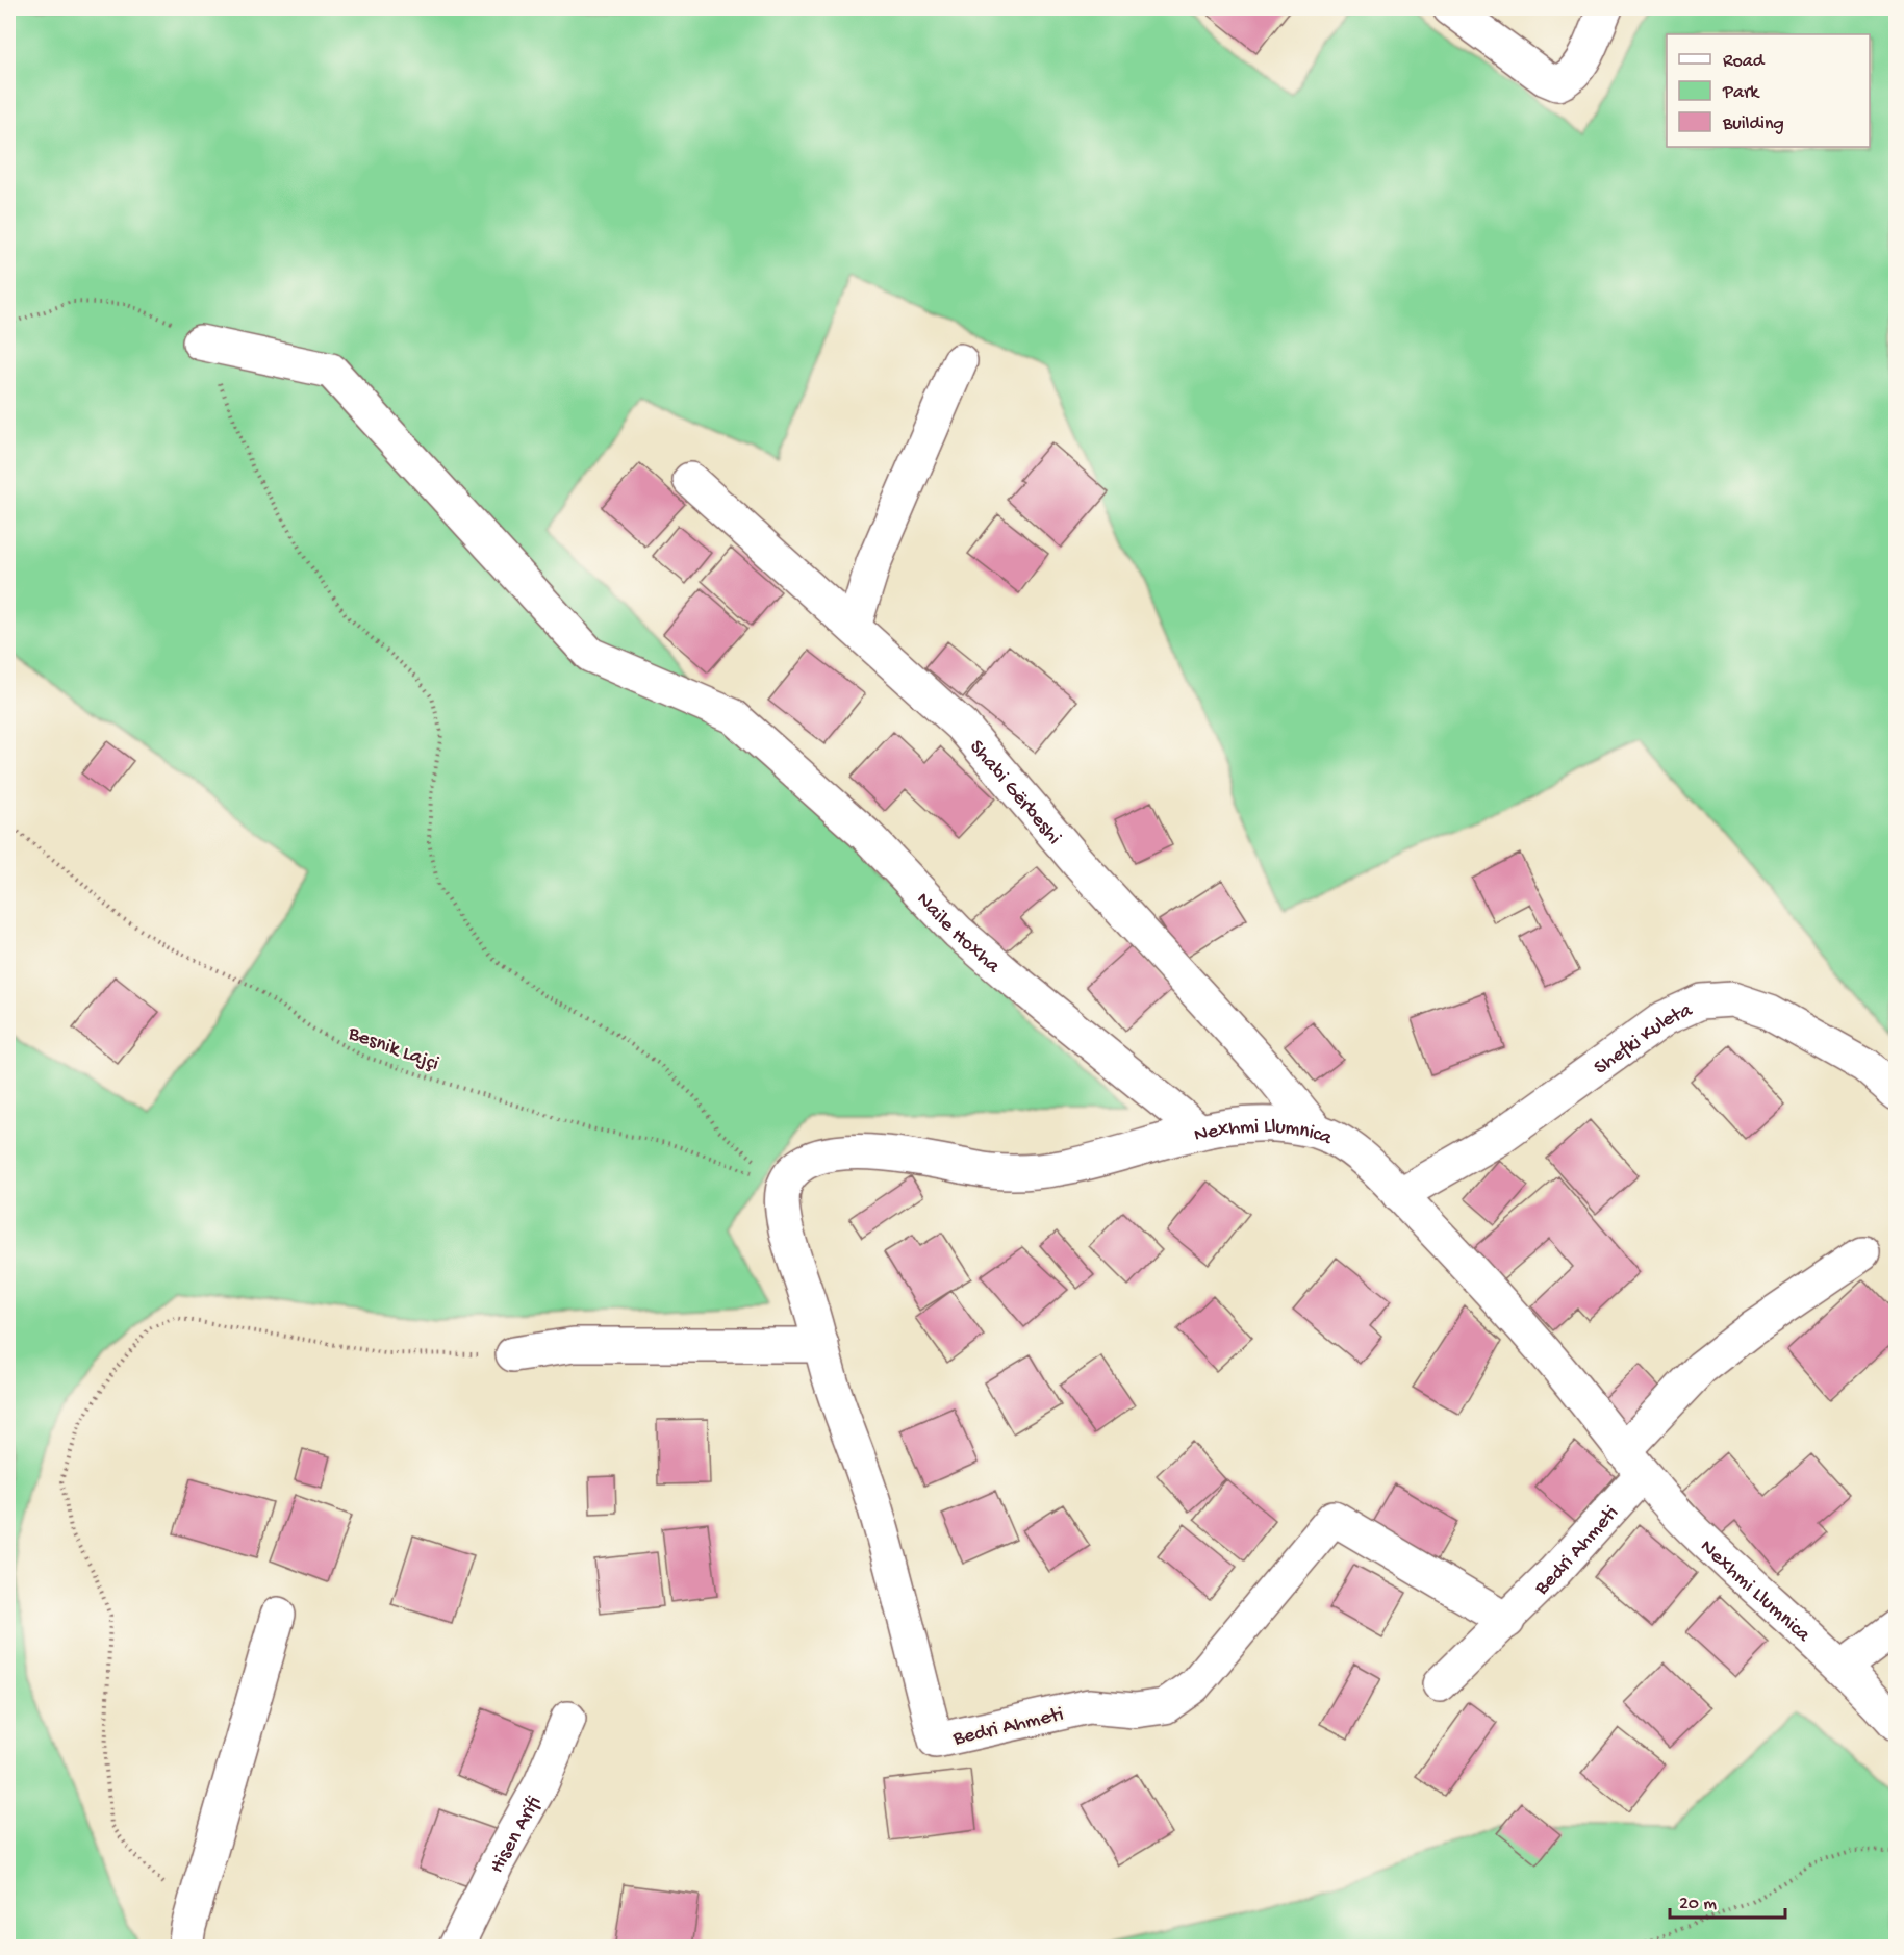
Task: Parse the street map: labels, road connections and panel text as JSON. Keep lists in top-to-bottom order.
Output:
{
  "streets": {
    "street": [
      "Shabi Gërbeshi",
      "Naile Hoxha",
      "Shefki Kuleta",
      "Nexhmi Llumnica",
      "Bedri Ahmeti",
      "Hisen Arifi"
    ],
    "path": ["Besnik Lajçi"]
  },
  "crossings": [
    ["Shabi Gërbeshi", "Nexhmi Llumnica"],
    ["Naile Hoxha", "Nexhmi Llumnica"],
    ["Shefki Kuleta", "Nexhmi Llumnica"],
    ["Besnik Lajçi", "Nexhmi Llumnica"],
    ["Besnik Lajçi", "Bedri Ahmeti"],
    ["Nexhmi Llumnica", "Bedri Ahmeti"]
  ],
  "legend": ["Road", "Park", "Building"],
  "scale_bar": "20 m"
}
